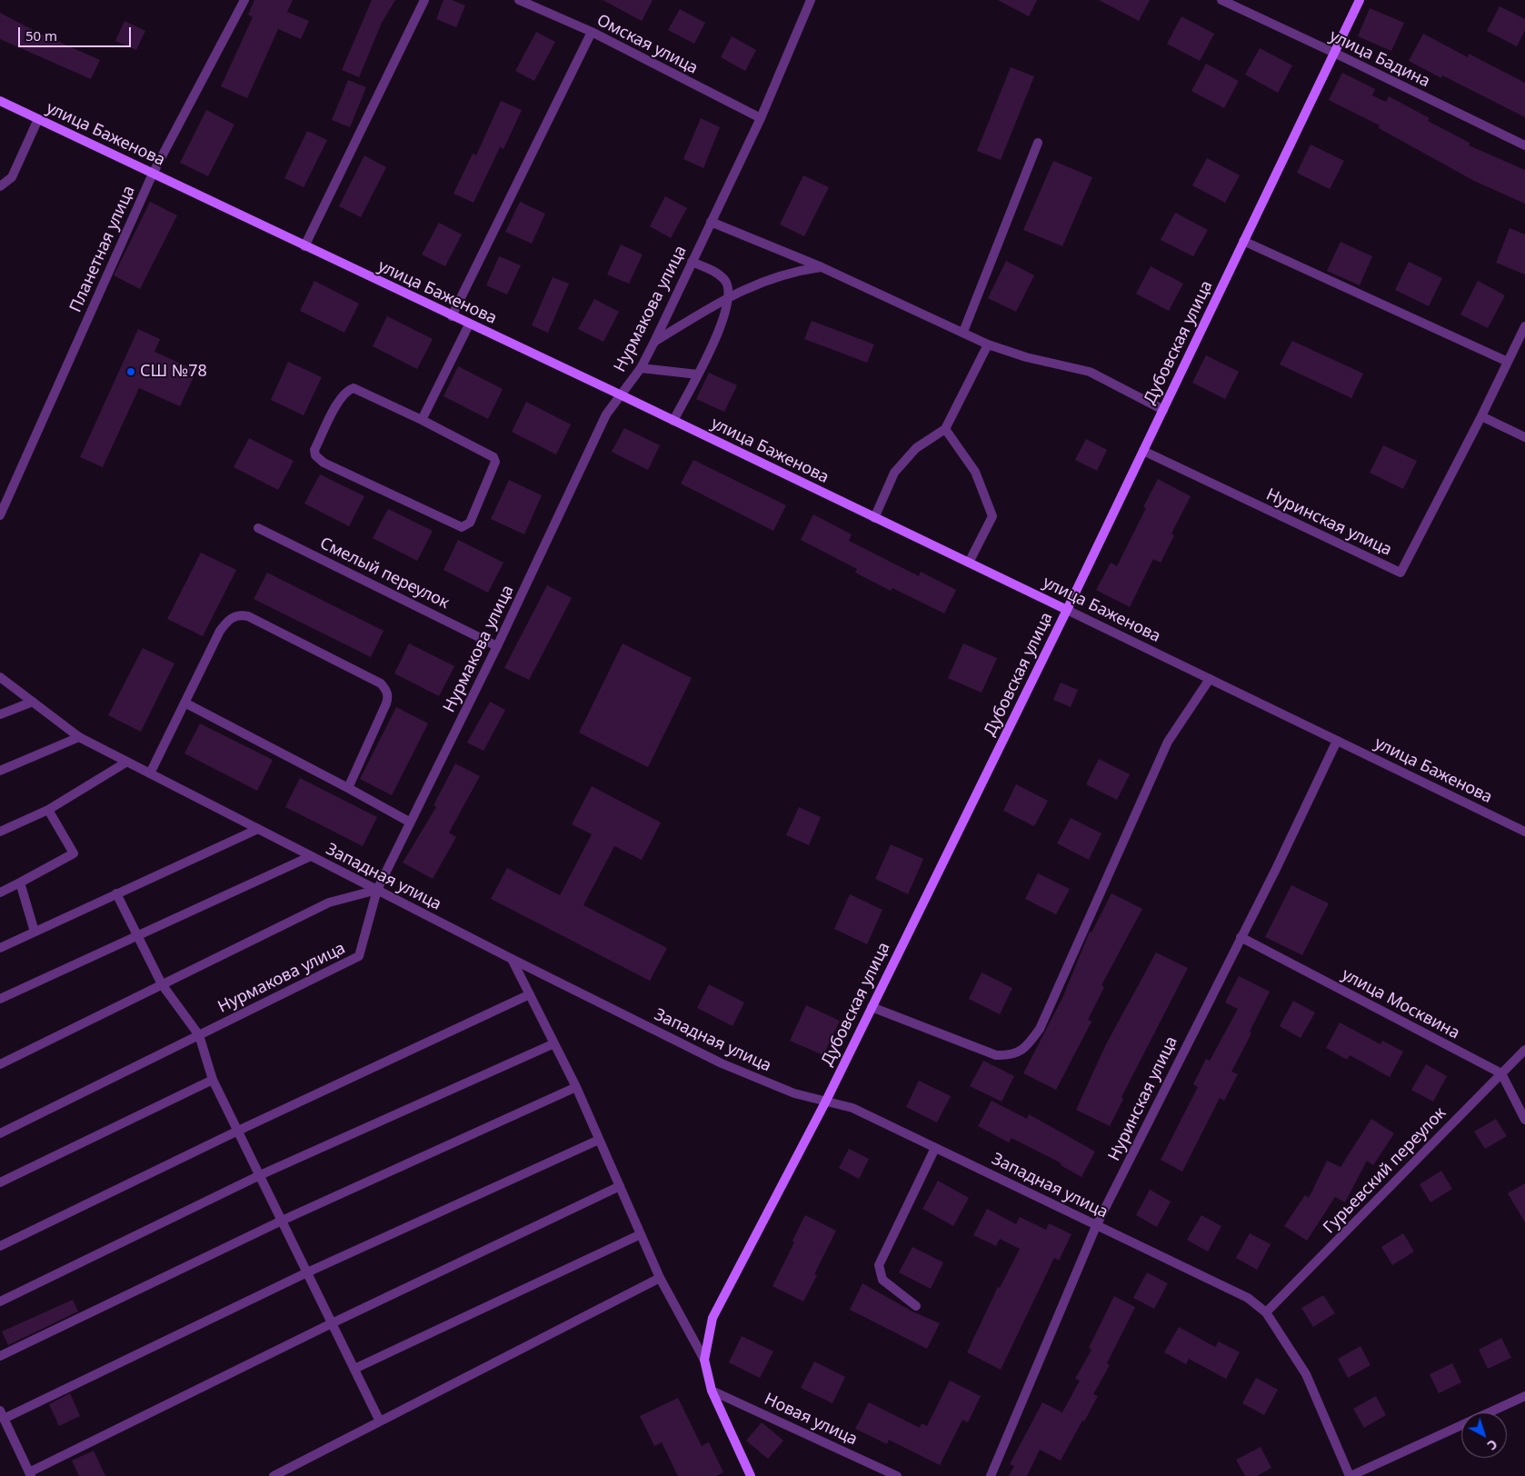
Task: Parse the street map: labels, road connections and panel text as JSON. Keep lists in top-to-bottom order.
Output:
{
  "streets": {
    "main road": ["улица Баженова", "Дубовская улица"],
    "street": [
      "Омская улица",
      "улица Бадина",
      "Планетная улица",
      "Нурмакова улица",
      "Нуринская улица",
      "Смелый переулок",
      "Западная улица",
      "улица Москвина",
      "Гурьевский переулок",
      "Новая улица"
    ]
  },
  "crossings": [
    ["Омская улица", "Нурмакова улица"],
    ["улица Бадина", "Дубовская улица"],
    ["улица Баженова", "Планетная улица"],
    ["улица Баженова", "Нурмакова улица"],
    ["улица Баженова", "Дубовская улица"],
    ["улица Баженова", "Нуринская улица"],
    ["Нурмакова улица", "Смелый переулок"],
    ["Нурмакова улица", "Западная улица"],
    ["Дубовская улица", "Нуринская улица"],
    ["Дубовская улица", "Западная улица"],
    ["Нуринская улица", "Западная улица"],
    ["Нуринская улица", "улица Москвина"],
    ["Западная улица", "Гурьевский переулок"],
    ["улица Москвина", "Гурьевский переулок"]
  ],
  "places": ["СШ №78"],
  "scale_bar": "50 m",
  "north": "bottom right"
}
